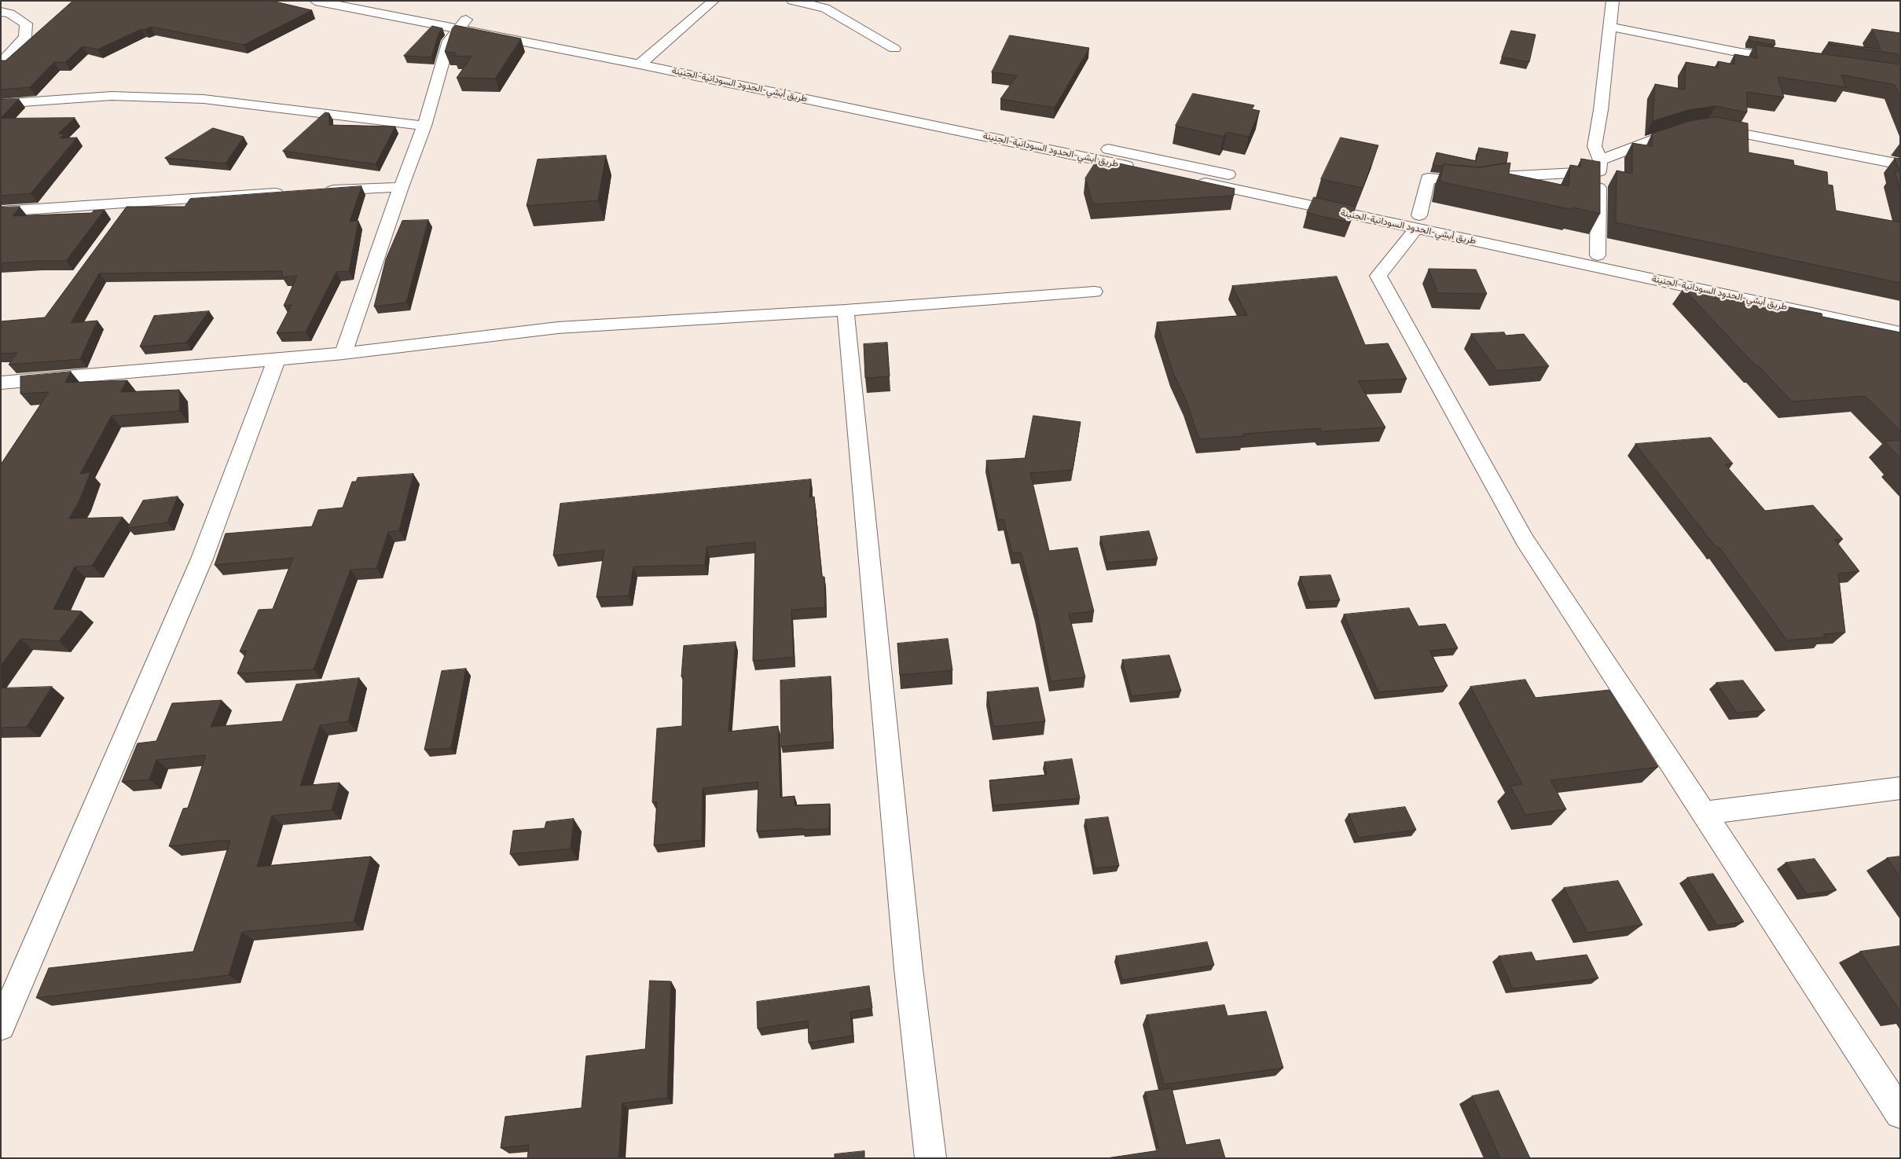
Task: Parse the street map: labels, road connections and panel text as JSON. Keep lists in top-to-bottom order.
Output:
{
  "streets": {
    "main road": ["طريق أبشي-الحدود السودانية-الجنينة"]
  }
}
